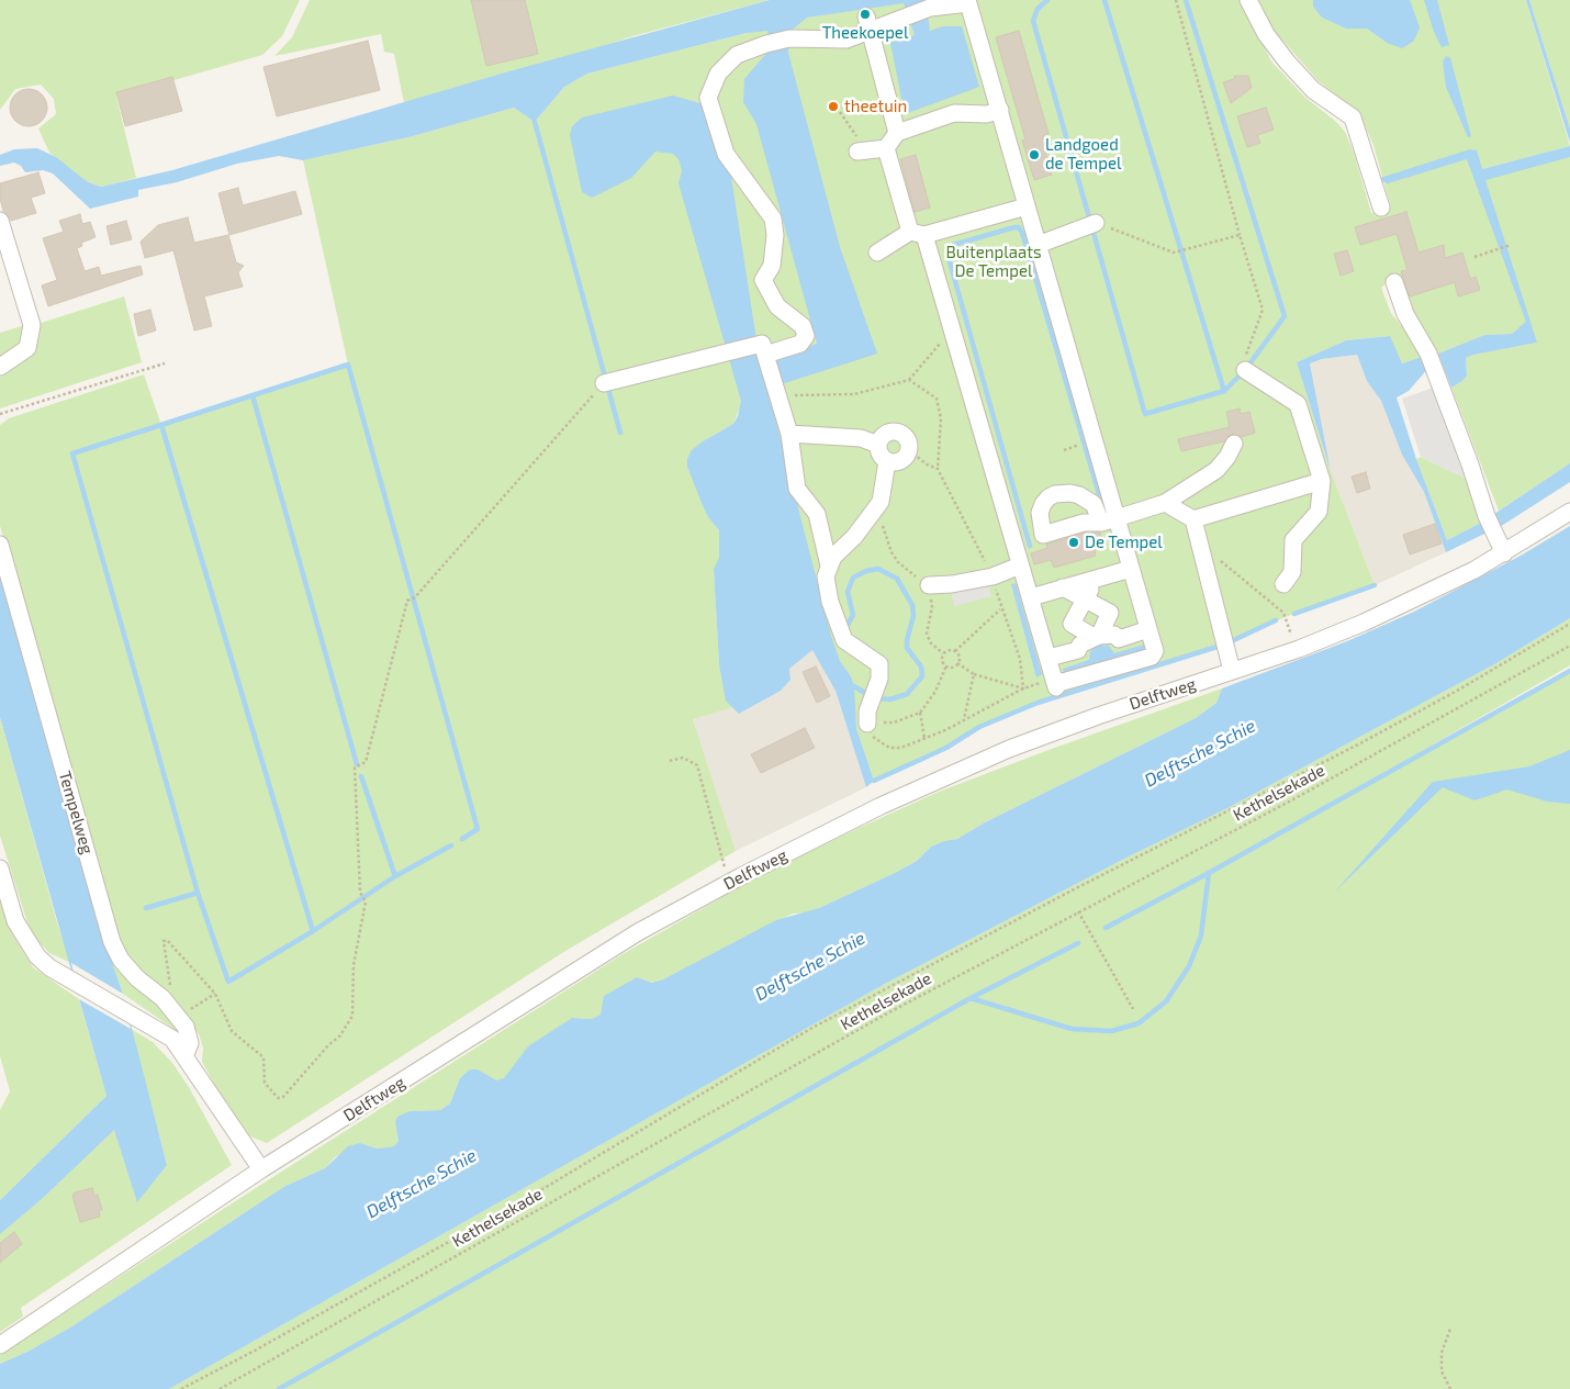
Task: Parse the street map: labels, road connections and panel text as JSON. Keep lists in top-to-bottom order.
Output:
{
  "streets": {
    "street": ["Delftweg", "Tempelweg"],
    "path": ["Kethelsekade"]
  },
  "water": ["Delftsche Schie"],
  "parks": ["Buitenplaats De Tempel"],
  "places": [
    "Theekoepel",
    "theetuin",
    "Landgoed de Tempel",
    "De Tempel"
  ]
}
